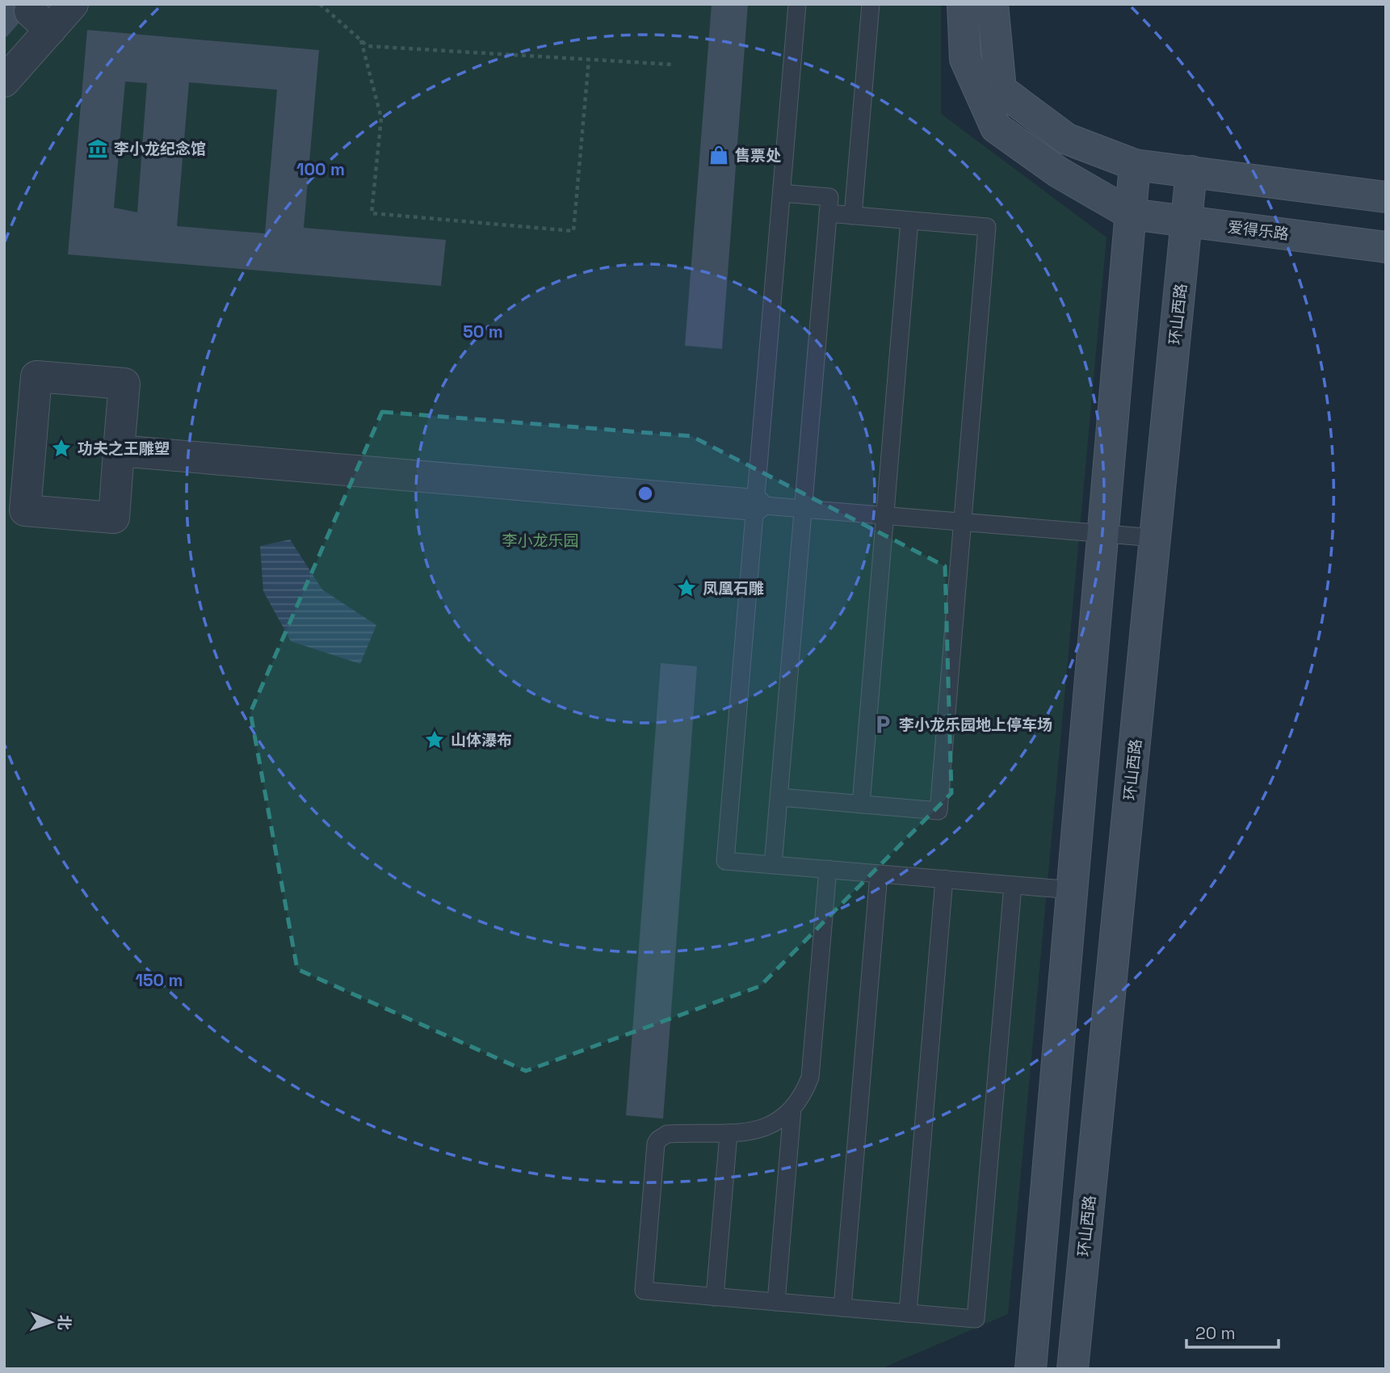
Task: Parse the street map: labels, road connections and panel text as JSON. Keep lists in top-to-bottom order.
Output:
{
  "streets": {
    "street": ["爱得乐路", "环山西路"]
  },
  "crossings": [
    ["爱得乐路", "环山西路"]
  ],
  "parks": ["李小龙乐园"],
  "places": {
    "museum": ["李小龙纪念馆"],
    "shop": ["售票处"],
    "place": ["功夫之王雕塑", "凤凰石雕", "山体瀑布"],
    "parking": ["李小龙乐园地上停车场"]
  },
  "scale_bar": "20 m",
  "north": "right",
  "rings": ["100 m", "50 m", "150 m"]
}
